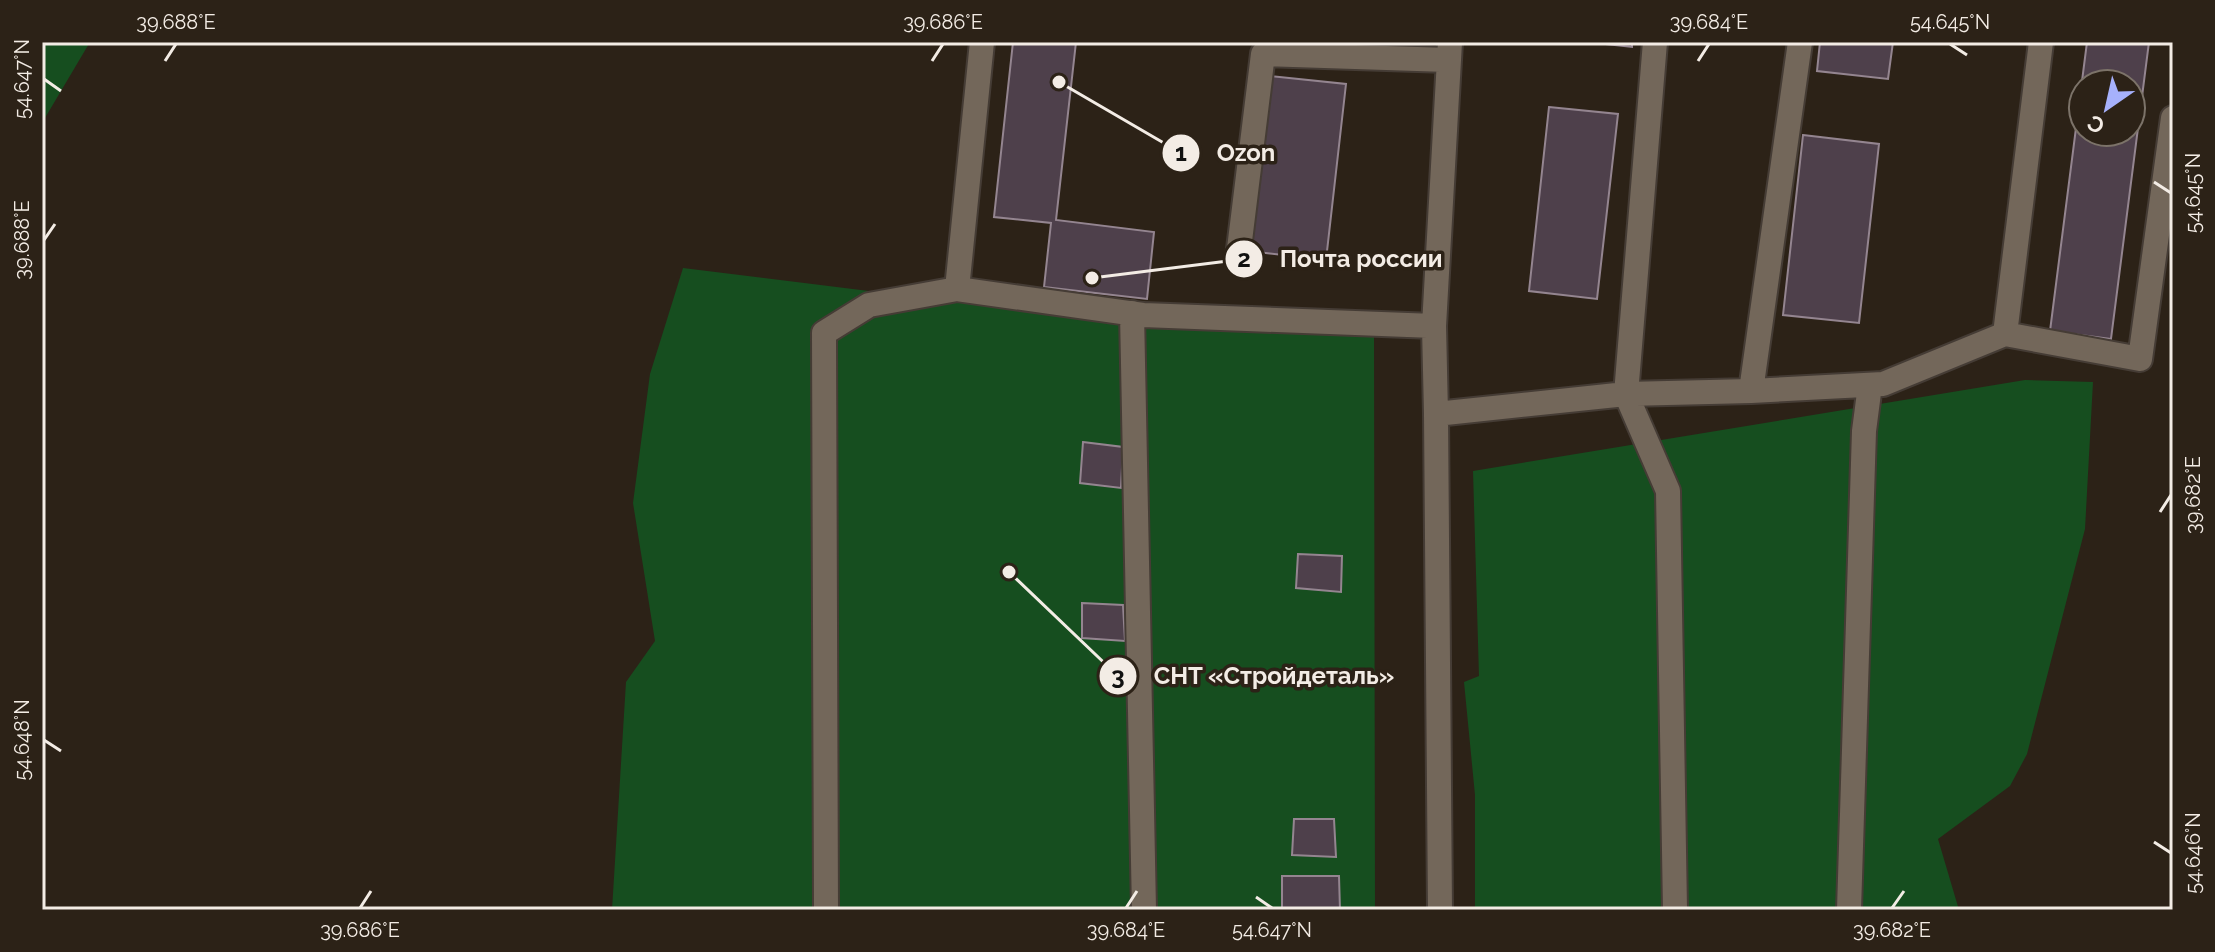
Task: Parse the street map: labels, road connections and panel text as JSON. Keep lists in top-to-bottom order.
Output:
{
  "places": ["Ozon", "Почта россии", "СНТ «Стройдеталь»"],
  "north": "bottom left",
  "coordinates": [
    "39.688°E",
    "39.686°E",
    "39.684°E",
    "54.645°N",
    "54.647°N",
    "39.682°E",
    "54.648°N",
    "54.646°N"
  ]
}
